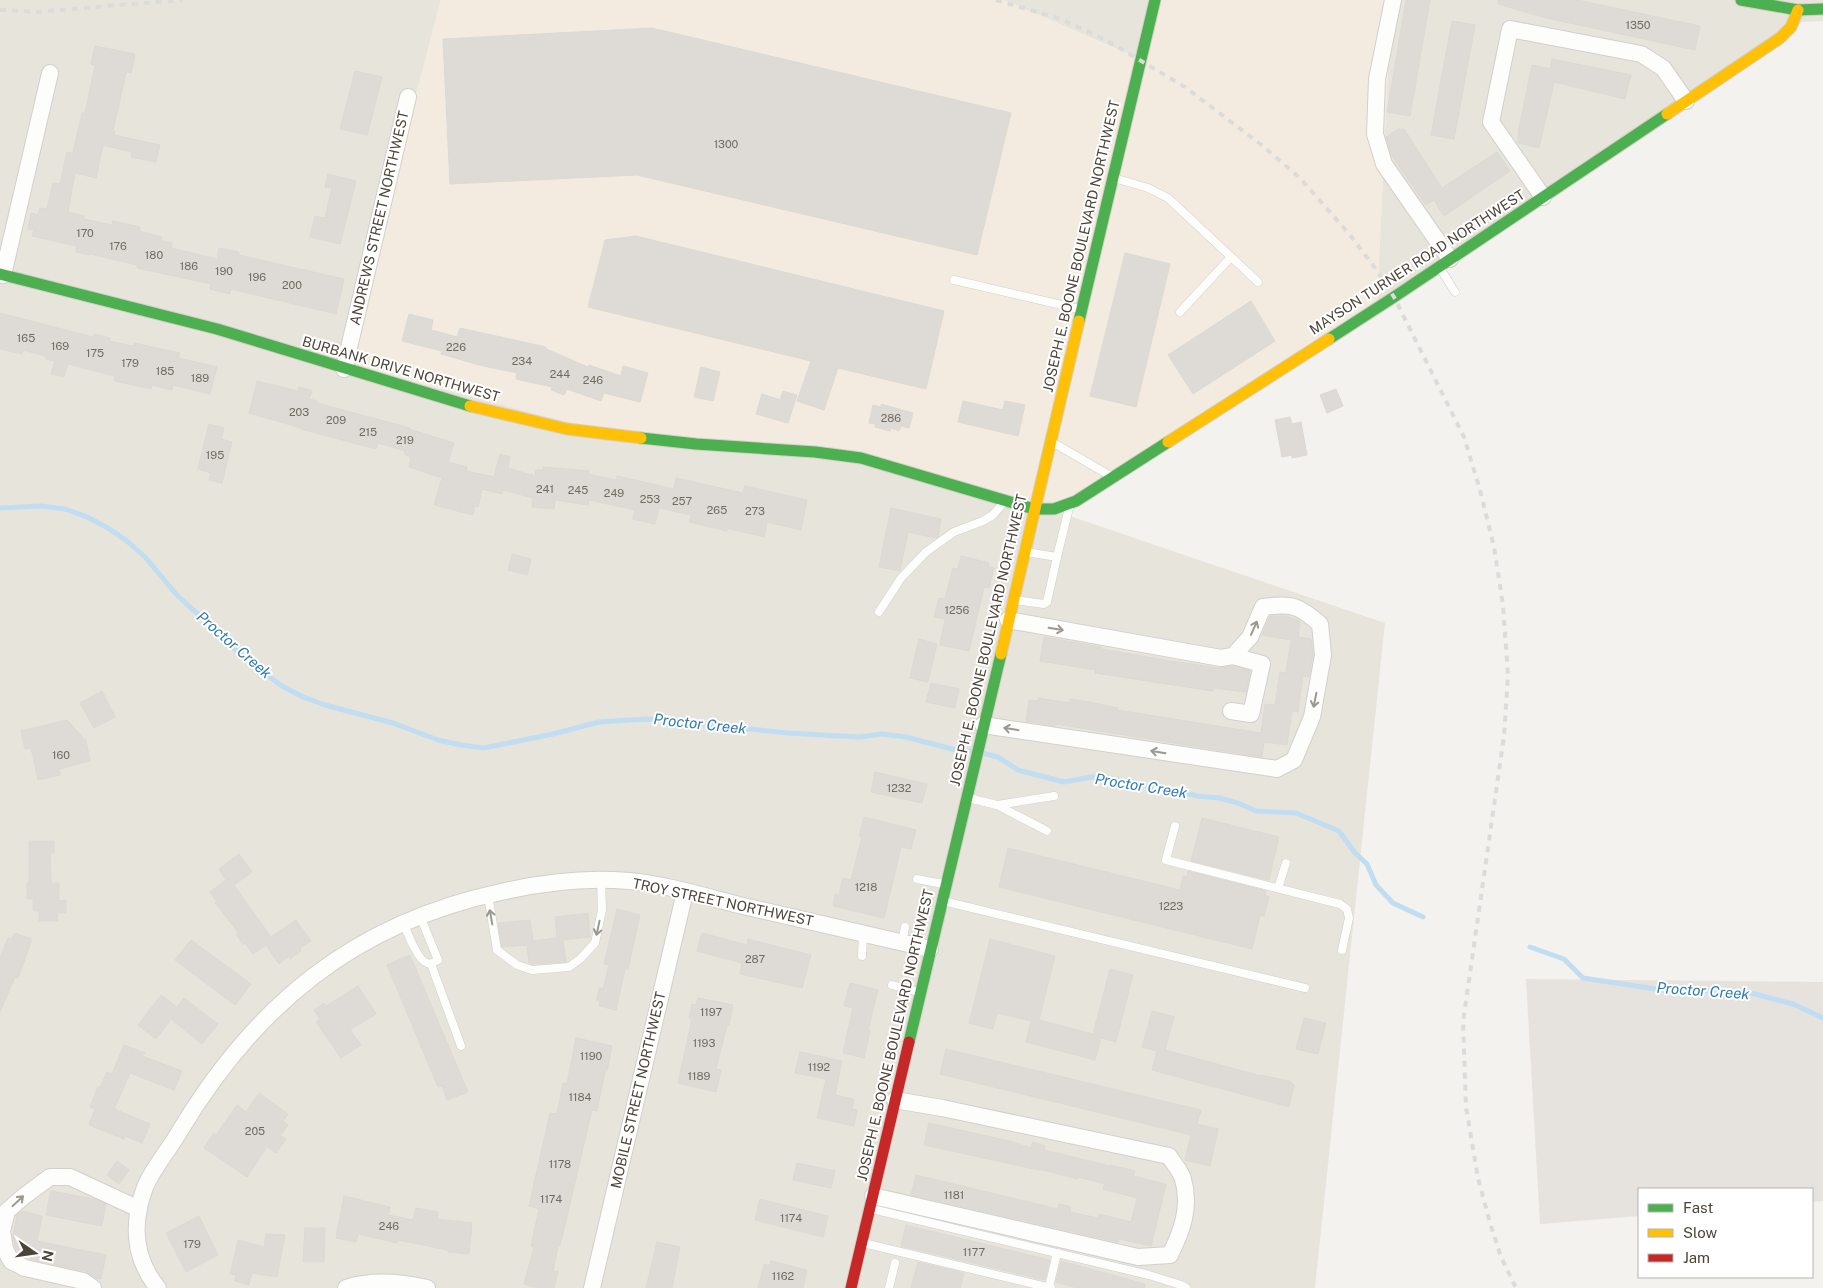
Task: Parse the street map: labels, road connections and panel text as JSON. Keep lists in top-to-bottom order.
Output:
{
  "streets": {
    "street": [
      "ANDREWS STREET NORTHWEST",
      "JOSEPH E. BOONE BOULEVARD NORTHWEST",
      "MAYSON TURNER ROAD NORTHWEST",
      "BURBANK DRIVE NORTHWEST",
      "TROY STREET NORTHWEST",
      "MOBILE STREET NORTHWEST"
    ]
  },
  "crossings": [
    ["ANDREWS STREET NORTHWEST", "BURBANK DRIVE NORTHWEST"],
    ["JOSEPH E. BOONE BOULEVARD NORTHWEST", "MAYSON TURNER ROAD NORTHWEST"],
    ["JOSEPH E. BOONE BOULEVARD NORTHWEST", "BURBANK DRIVE NORTHWEST"],
    ["JOSEPH E. BOONE BOULEVARD NORTHWEST", "TROY STREET NORTHWEST"],
    ["MAYSON TURNER ROAD NORTHWEST", "BURBANK DRIVE NORTHWEST"],
    ["TROY STREET NORTHWEST", "MOBILE STREET NORTHWEST"]
  ],
  "water": ["Proctor Creek"],
  "house_numbers": [
    "1350",
    "1300",
    "170",
    "176",
    "180",
    "186",
    "190",
    "196",
    "200",
    "165",
    "169",
    "226",
    "175",
    "234",
    "179",
    "185",
    "244",
    "189",
    "246",
    "203",
    "286",
    "209",
    "215",
    "219",
    "195",
    "241",
    "245",
    "249",
    "253",
    "257",
    "265",
    "273",
    "1256",
    "160",
    "1232",
    "1218",
    "1223",
    "287",
    "1197",
    "1193",
    "1190",
    "1192",
    "1189",
    "1184",
    "205",
    "1178",
    "1181",
    "1174",
    "1174",
    "246",
    "179",
    "1177",
    "1162"
  ],
  "legend": ["Fast", "Slow", "Jam"],
  "north": "right"
}
